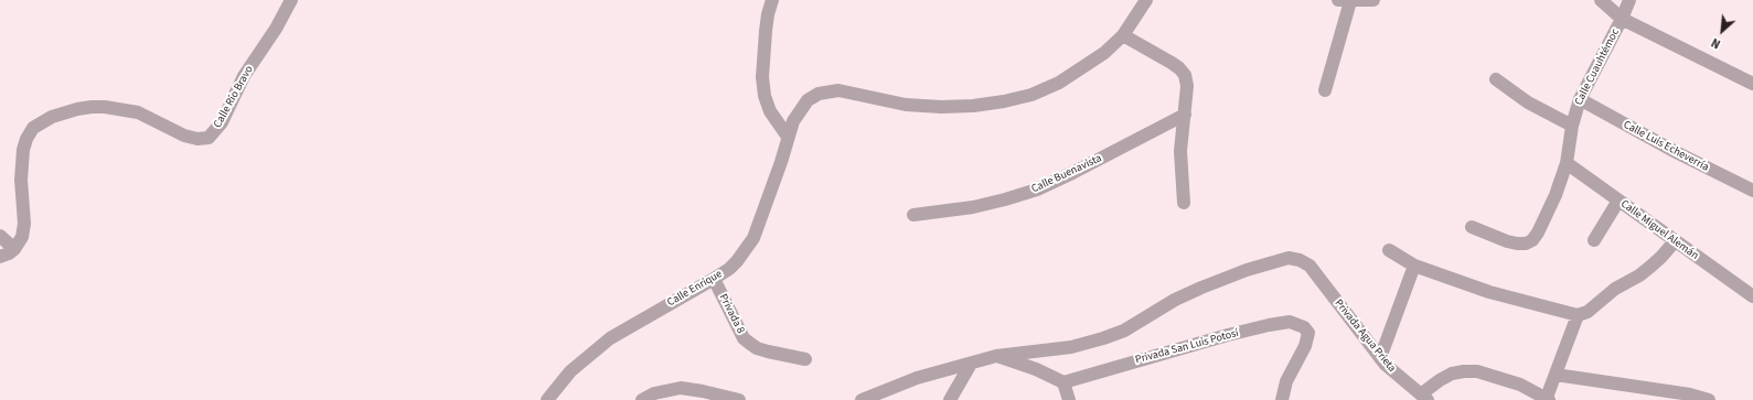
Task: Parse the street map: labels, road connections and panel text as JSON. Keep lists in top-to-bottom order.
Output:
{
  "streets": {
    "street": [
      "Calle Cuauhtémoc",
      "Calle Río Bravo",
      "Calle Luis Echeverría",
      "Calle Buenavista",
      "Calle Miguel Alemán",
      "Calle Enrique",
      "Privada 8",
      "Privada Agua Prieta",
      "Privada San Luis Potosí"
    ]
  },
  "crossings": [
    ["Calle Cuauhtémoc", "Calle Luis Echeverría"],
    ["Calle Cuauhtémoc", "Calle Miguel Alemán"],
    ["Calle Enrique", "Privada 8"]
  ],
  "north": "bottom left"
}
